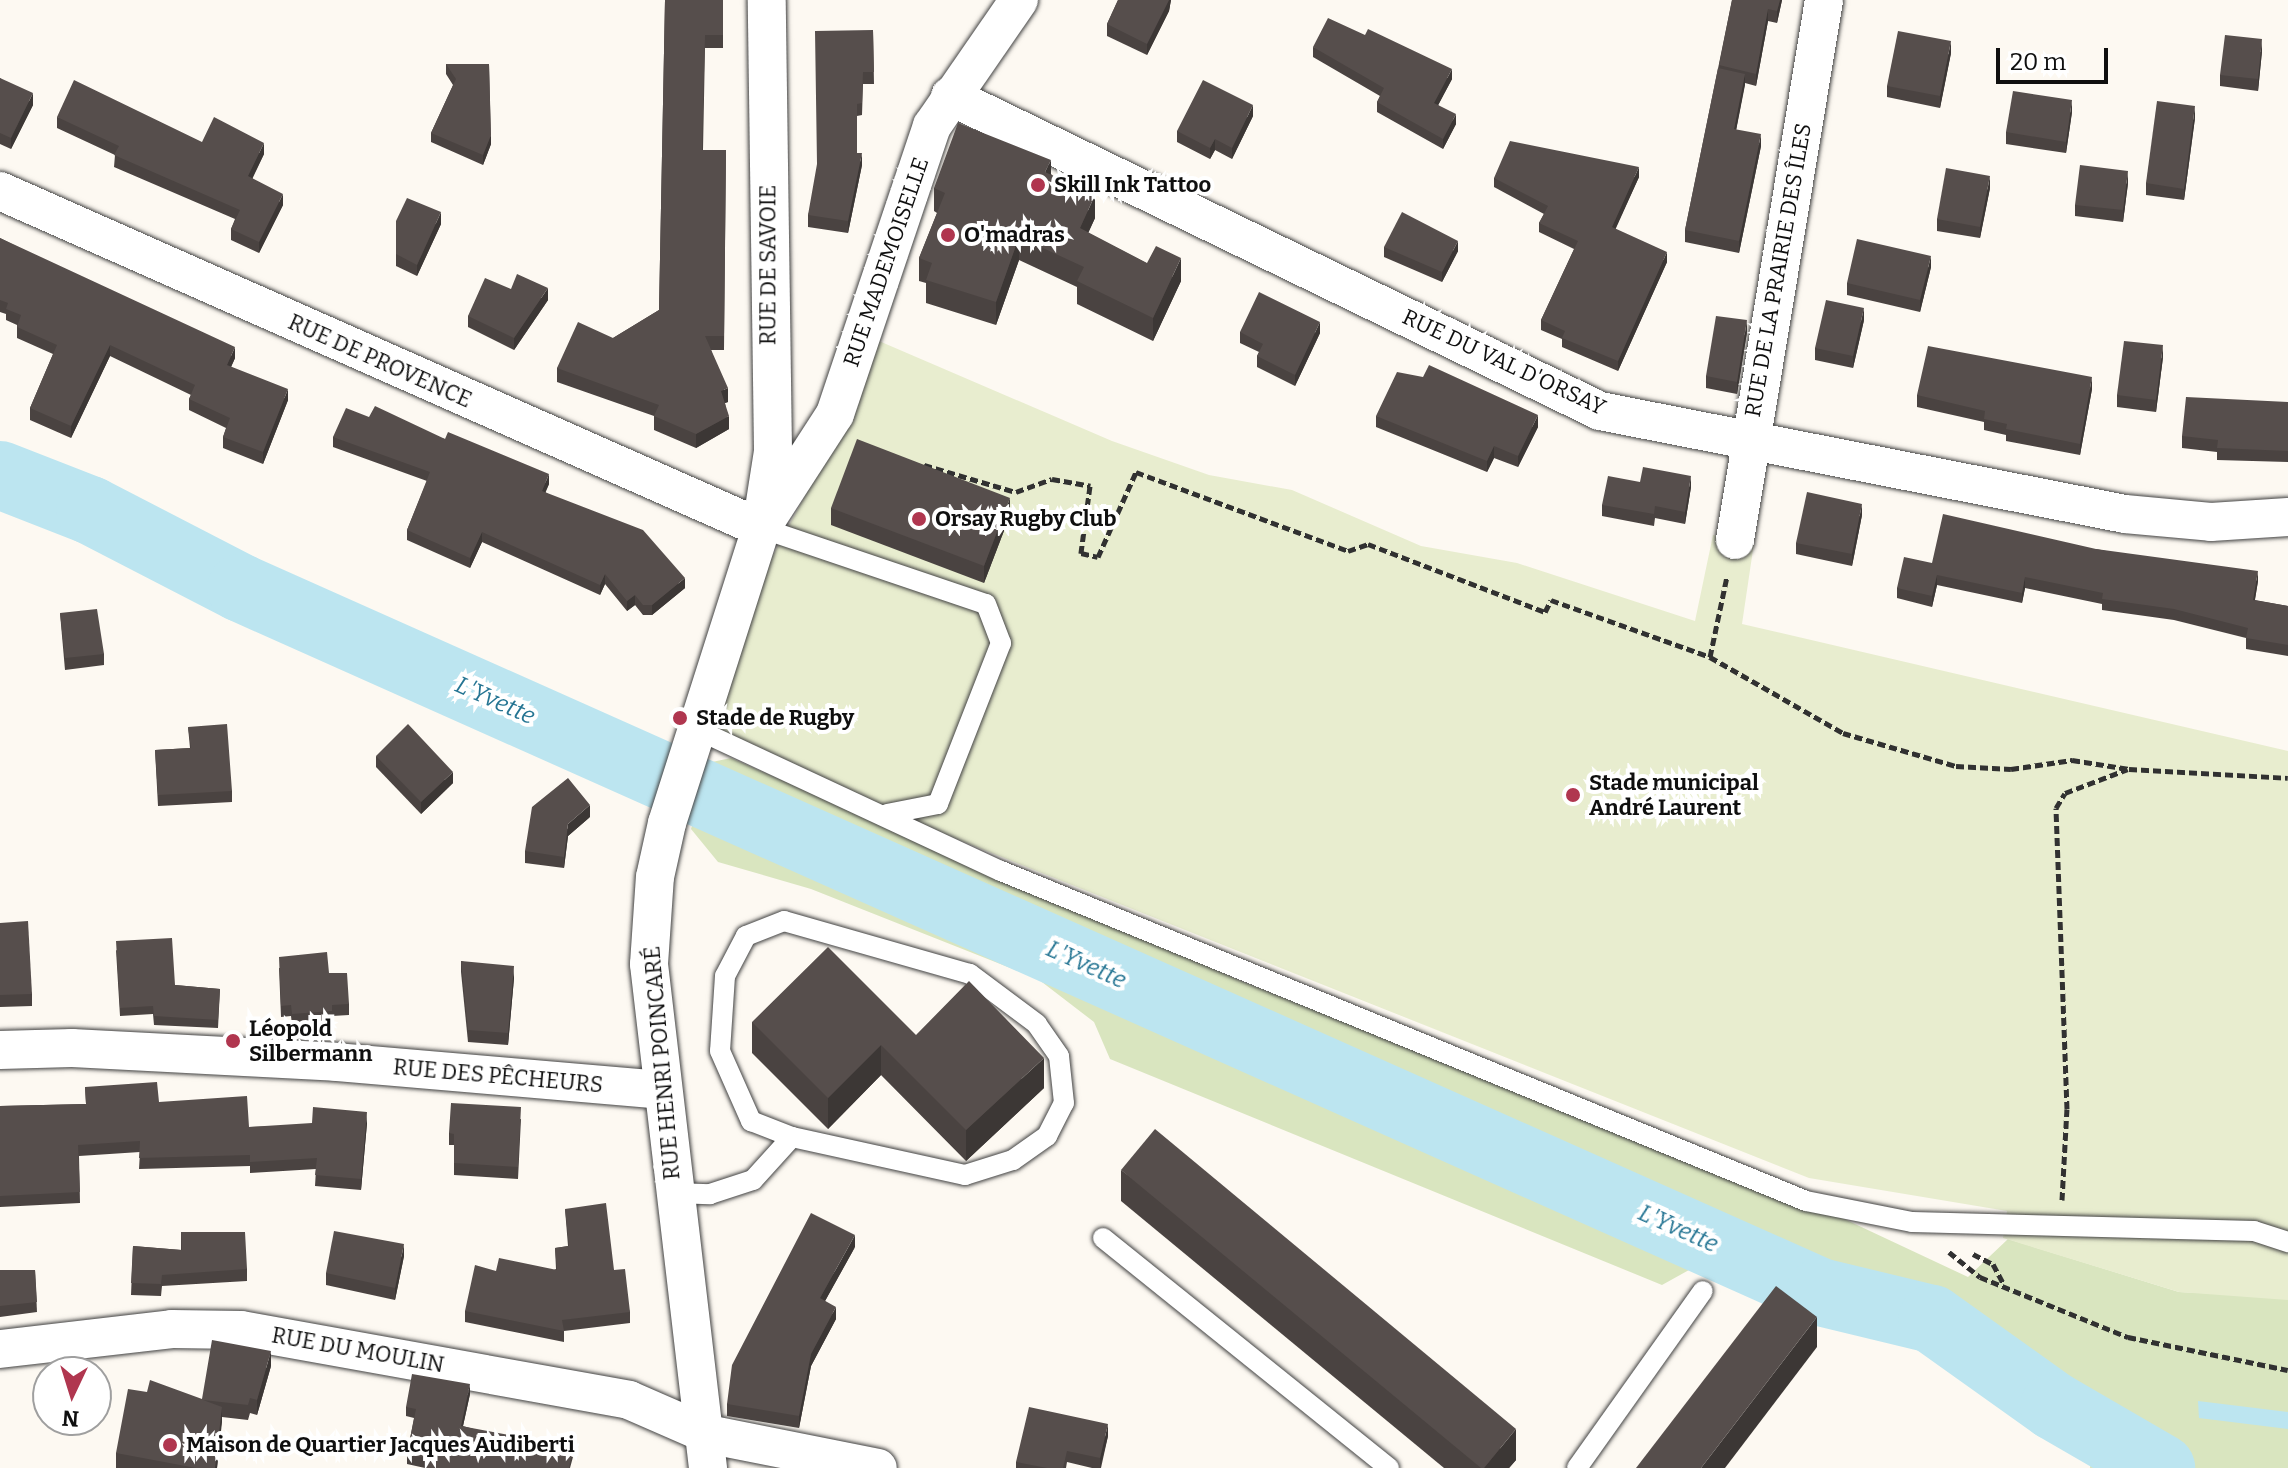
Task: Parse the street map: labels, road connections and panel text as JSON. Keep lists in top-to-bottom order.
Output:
{
  "streets": {
    "street": [
      "RUE MADEMOISELLE",
      "RUE DE SAVOIE",
      "RUE DE LA PRAIRIE DES ÎLES",
      "RUE DE PROVENCE",
      "RUE DU VAL D'ORSAY",
      "RUE HENRI POINCARÉ",
      "RUE DES PÊCHEURS",
      "RUE DU MOULIN"
    ]
  },
  "crossings": [
    ["RUE MADEMOISELLE", "RUE DE SAVOIE"],
    ["RUE MADEMOISELLE", "RUE DE PROVENCE"],
    ["RUE MADEMOISELLE", "RUE DU VAL D'ORSAY"],
    ["RUE MADEMOISELLE", "RUE HENRI POINCARÉ"],
    ["RUE DE SAVOIE", "RUE DE PROVENCE"],
    ["RUE DE SAVOIE", "RUE HENRI POINCARÉ"],
    ["RUE DE LA PRAIRIE DES ÎLES", "RUE DU VAL D'ORSAY"],
    ["RUE DE PROVENCE", "RUE HENRI POINCARÉ"],
    ["RUE HENRI POINCARÉ", "RUE DES PÊCHEURS"],
    ["RUE HENRI POINCARÉ", "RUE DU MOULIN"]
  ],
  "water": ["L'Yvette"],
  "places": [
    "Skill Ink Tattoo",
    "O'madras",
    "Orsay Rugby Club",
    "Stade de Rugby",
    "Stade municipal André Laurent",
    "Léopold Silbermann",
    "Maison de Quartier Jacques Audiberti"
  ],
  "scale_bar": "20 m",
  "north": "bottom"
}
